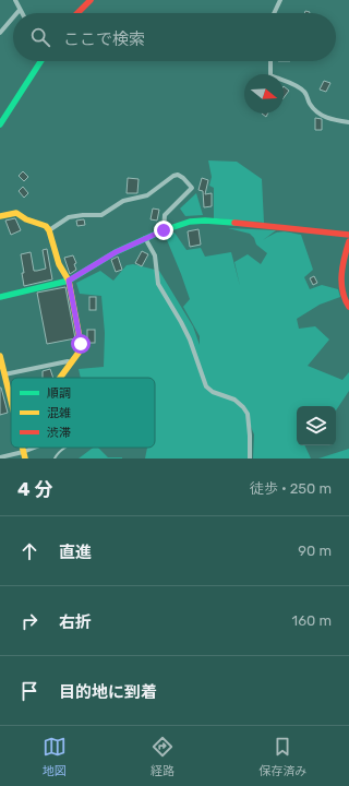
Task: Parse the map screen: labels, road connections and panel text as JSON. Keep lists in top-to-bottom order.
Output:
{
  "legend": ["順調", "混雑", "渋滞"],
  "north": "right",
  "page": {
    "search": "ここで検索",
    "heading": ["4 分", "徒歩 · 250 m"],
    "list": [
      ["直進", "90 m"],
      ["右折", "160 m"],
      "目的地に到着"
    ],
    "nav": ["地図", "経路", "保存済み"]
  }
}
